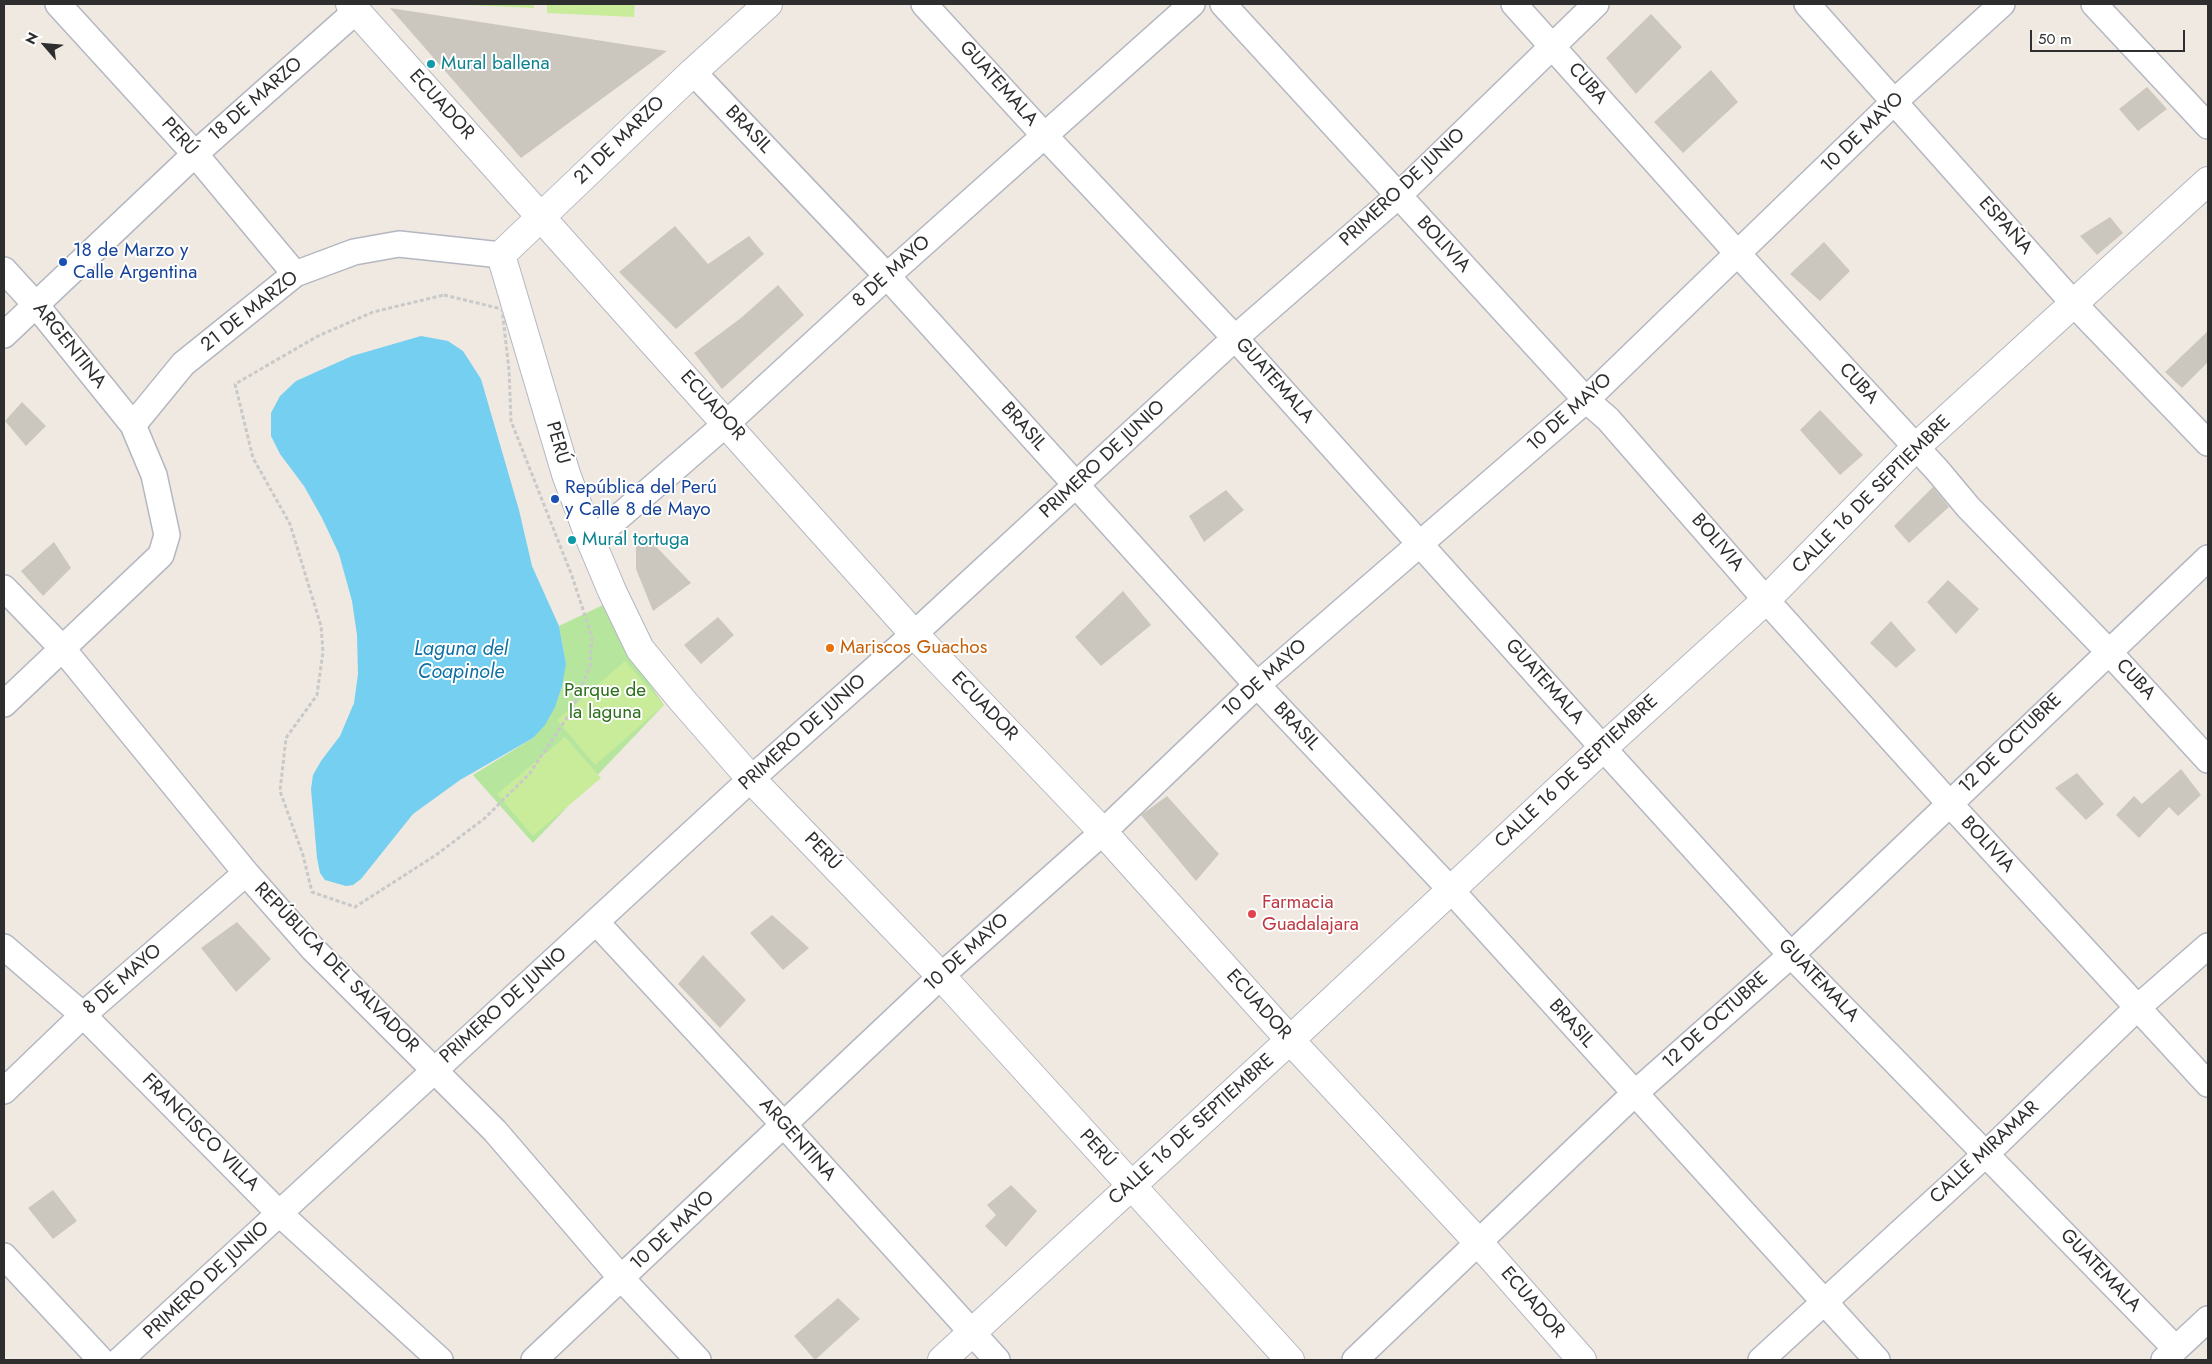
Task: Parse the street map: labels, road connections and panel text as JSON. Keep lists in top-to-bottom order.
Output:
{
  "streets": {
    "street": [
      "GUATEMALA",
      "CUBA",
      "18 DE MARZO",
      "ECUADOR",
      "BRASIL",
      "10 DE MAYO",
      "PERÚ",
      "21 DE MARZO",
      "PRIMERO DE JUNIO",
      "ESPAÑA",
      "BOLIVIA",
      "8 DE MAYO",
      "ARGENTINA",
      "CALLE 16 DE SEPTIEMBRE",
      "12 DE OCTUBRE",
      "REPÚBLICA DEL SALVADOR",
      "FRANCISCO VILLA",
      "CALLE MIRAMAR"
    ]
  },
  "crossings": [
    ["GUATEMALA", "10 DE MAYO"],
    ["GUATEMALA", "PRIMERO DE JUNIO"],
    ["GUATEMALA", "8 DE MAYO"],
    ["GUATEMALA", "CALLE 16 DE SEPTIEMBRE"],
    ["GUATEMALA", "12 DE OCTUBRE"],
    ["GUATEMALA", "CALLE MIRAMAR"],
    ["CUBA", "10 DE MAYO"],
    ["CUBA", "PRIMERO DE JUNIO"],
    ["CUBA", "CALLE 16 DE SEPTIEMBRE"],
    ["CUBA", "12 DE OCTUBRE"],
    ["18 DE MARZO", "ECUADOR"],
    ["18 DE MARZO", "PERÚ"],
    ["18 DE MARZO", "ARGENTINA"],
    ["ECUADOR", "10 DE MAYO"],
    ["ECUADOR", "21 DE MARZO"],
    ["ECUADOR", "PRIMERO DE JUNIO"],
    ["ECUADOR", "8 DE MAYO"],
    ["ECUADOR", "CALLE 16 DE SEPTIEMBRE"],
    ["ECUADOR", "12 DE OCTUBRE"],
    ["BRASIL", "10 DE MAYO"],
    ["BRASIL", "21 DE MARZO"],
    ["BRASIL", "PRIMERO DE JUNIO"],
    ["BRASIL", "8 DE MAYO"],
    ["BRASIL", "CALLE 16 DE SEPTIEMBRE"],
    ["BRASIL", "12 DE OCTUBRE"],
    ["BRASIL", "CALLE MIRAMAR"],
    ["10 DE MAYO", "PERÚ"],
    ["10 DE MAYO", "ESPAÑA"],
    ["10 DE MAYO", "BOLIVIA"],
    ["10 DE MAYO", "ARGENTINA"],
    ["10 DE MAYO", "REPÚBLICA DEL SALVADOR"],
    ["PERÚ", "21 DE MARZO"],
    ["PERÚ", "PRIMERO DE JUNIO"],
    ["PERÚ", "8 DE MAYO"],
    ["PERÚ", "CALLE 16 DE SEPTIEMBRE"],
    ["21 DE MARZO", "ARGENTINA"],
    ["PRIMERO DE JUNIO", "BOLIVIA"],
    ["PRIMERO DE JUNIO", "ARGENTINA"],
    ["PRIMERO DE JUNIO", "REPÚBLICA DEL SALVADOR"],
    ["PRIMERO DE JUNIO", "FRANCISCO VILLA"],
    ["ESPAÑA", "CALLE 16 DE SEPTIEMBRE"],
    ["BOLIVIA", "CALLE 16 DE SEPTIEMBRE"],
    ["BOLIVIA", "12 DE OCTUBRE"],
    ["BOLIVIA", "CALLE MIRAMAR"],
    ["8 DE MAYO", "REPÚBLICA DEL SALVADOR"],
    ["8 DE MAYO", "FRANCISCO VILLA"],
    ["ARGENTINA", "CALLE 16 DE SEPTIEMBRE"]
  ],
  "water": ["Laguna del Coapinole"],
  "parks": ["Parque de la laguna"],
  "places": [
    "Mural ballena",
    "18 de Marzo y Calle Argentina",
    "República del Perú y Calle 8 de Mayo",
    "Mural tortuga",
    "Mariscos Guachos",
    "Farmacia Guadalajara"
  ],
  "scale_bar": "50 m",
  "north": "top left"
}
